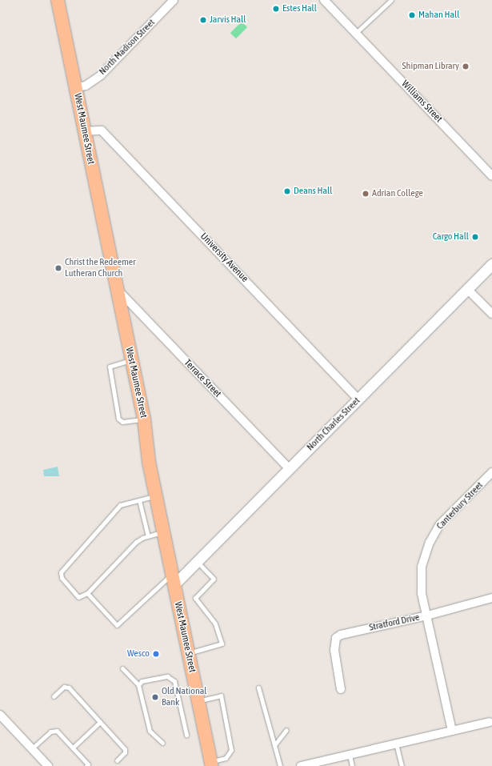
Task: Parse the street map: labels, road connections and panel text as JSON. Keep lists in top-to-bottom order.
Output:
{
  "streets": {
    "main road": ["West Maumee Street"],
    "street": [
      "North Madison Street",
      "Williams Street",
      "University Avenue",
      "Terrace Street",
      "North Charles Street",
      "Canterbury Street",
      "Stratford Drive"
    ]
  },
  "crossings": [
    ["North Madison Street", "West Maumee Street"],
    ["West Maumee Street", "University Avenue"],
    ["West Maumee Street", "Terrace Street"],
    ["West Maumee Street", "North Charles Street"],
    ["University Avenue", "North Charles Street"],
    ["Terrace Street", "North Charles Street"],
    ["Canterbury Street", "Stratford Drive"]
  ],
  "places": [
    "Estes Hall",
    "Mahan Hall",
    "Jarvis Hall",
    "Shipman Library",
    "Deans Hall",
    "Adrian College",
    "Cargo Hall",
    "Christ the Redeemer Lutheran Church",
    "Wesco",
    "Old National Bank"
  ]
}
